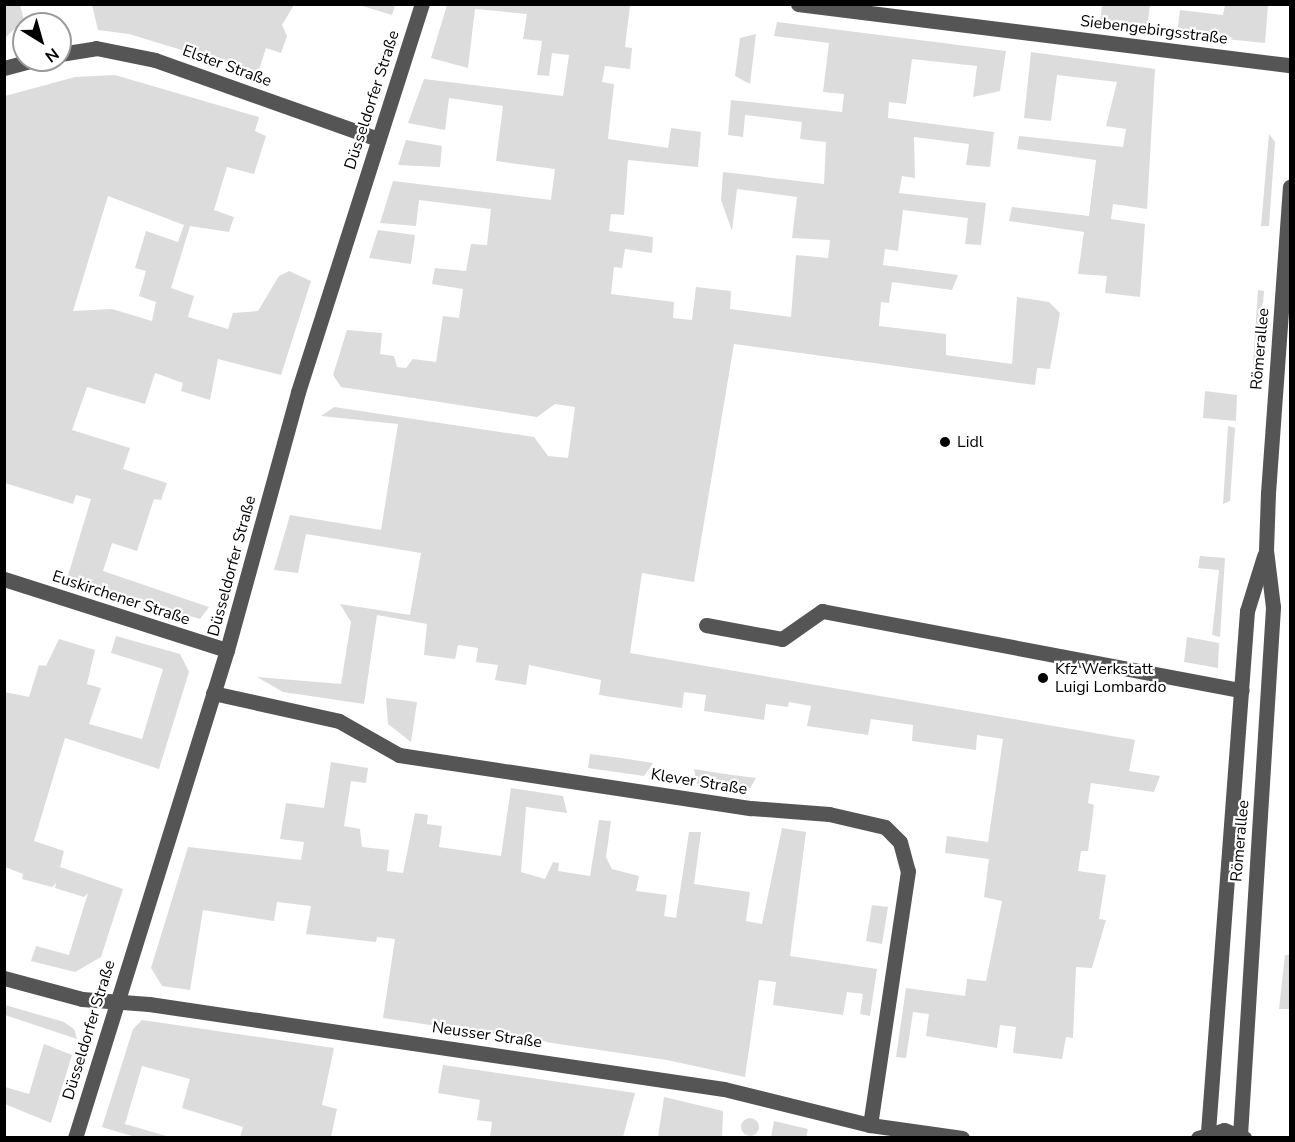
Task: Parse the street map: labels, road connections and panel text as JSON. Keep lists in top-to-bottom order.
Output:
{
  "streets": {
    "street": [
      "Siebengebirgsstraße",
      "Elster Straße",
      "Düsseldorfer Straße",
      "Römerallee",
      "Euskirchener Straße",
      "Klever Straße",
      "Neusser Straße"
    ]
  },
  "crossings": [
    ["Elster Straße", "Düsseldorfer Straße"],
    ["Düsseldorfer Straße", "Euskirchener Straße"],
    ["Düsseldorfer Straße", "Klever Straße"],
    ["Düsseldorfer Straße", "Neusser Straße"],
    ["Klever Straße", "Neusser Straße"]
  ],
  "places": ["Lidl", "Kfz Werkstatt Luigi Lombardo"],
  "north": "bottom right"
}
